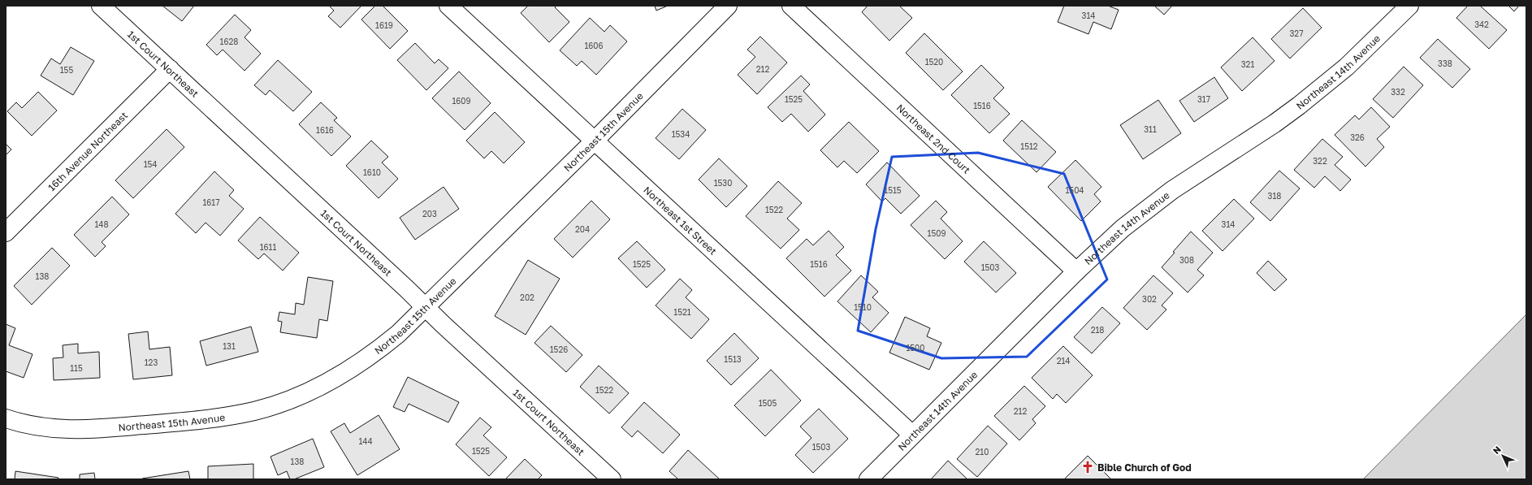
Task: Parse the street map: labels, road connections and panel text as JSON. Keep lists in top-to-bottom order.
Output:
{
  "streets": {
    "street": [
      "1st Court Northeast",
      "Northeast 14th Avenue",
      "Northeast 15th Avenue",
      "Northeast 2nd Court",
      "16th Avenue Northeast",
      "Northeast 1st Street"
    ]
  },
  "crossings": [
    ["1st Court Northeast", "Northeast 15th Avenue"],
    ["1st Court Northeast", "16th Avenue Northeast"],
    ["Northeast 14th Avenue", "Northeast 2nd Court"],
    ["Northeast 14th Avenue", "Northeast 1st Street"],
    ["Northeast 15th Avenue", "Northeast 1st Street"]
  ],
  "places": {
    "church": ["Bible Church of God"]
  },
  "house_numbers": [
    "314",
    "342",
    "1619",
    "327",
    "1628",
    "1606",
    "1520",
    "338",
    "321",
    "212",
    "155",
    "332",
    "1525",
    "317",
    "1609",
    "1516",
    "311",
    "1616",
    "1534",
    "326",
    "1512",
    "322",
    "154",
    "1610",
    "1530",
    "1515",
    "1504",
    "318",
    "1617",
    "1522",
    "203",
    "148",
    "314",
    "204",
    "1509",
    "1611",
    "308",
    "1525",
    "1516",
    "1503",
    "138",
    "202",
    "302",
    "1510",
    "1521",
    "218",
    "131",
    "1500",
    "1526",
    "1513",
    "214",
    "123",
    "115",
    "1522",
    "1505",
    "212",
    "144",
    "1503",
    "1525",
    "210",
    "138"
  ],
  "north": "top left"
}
